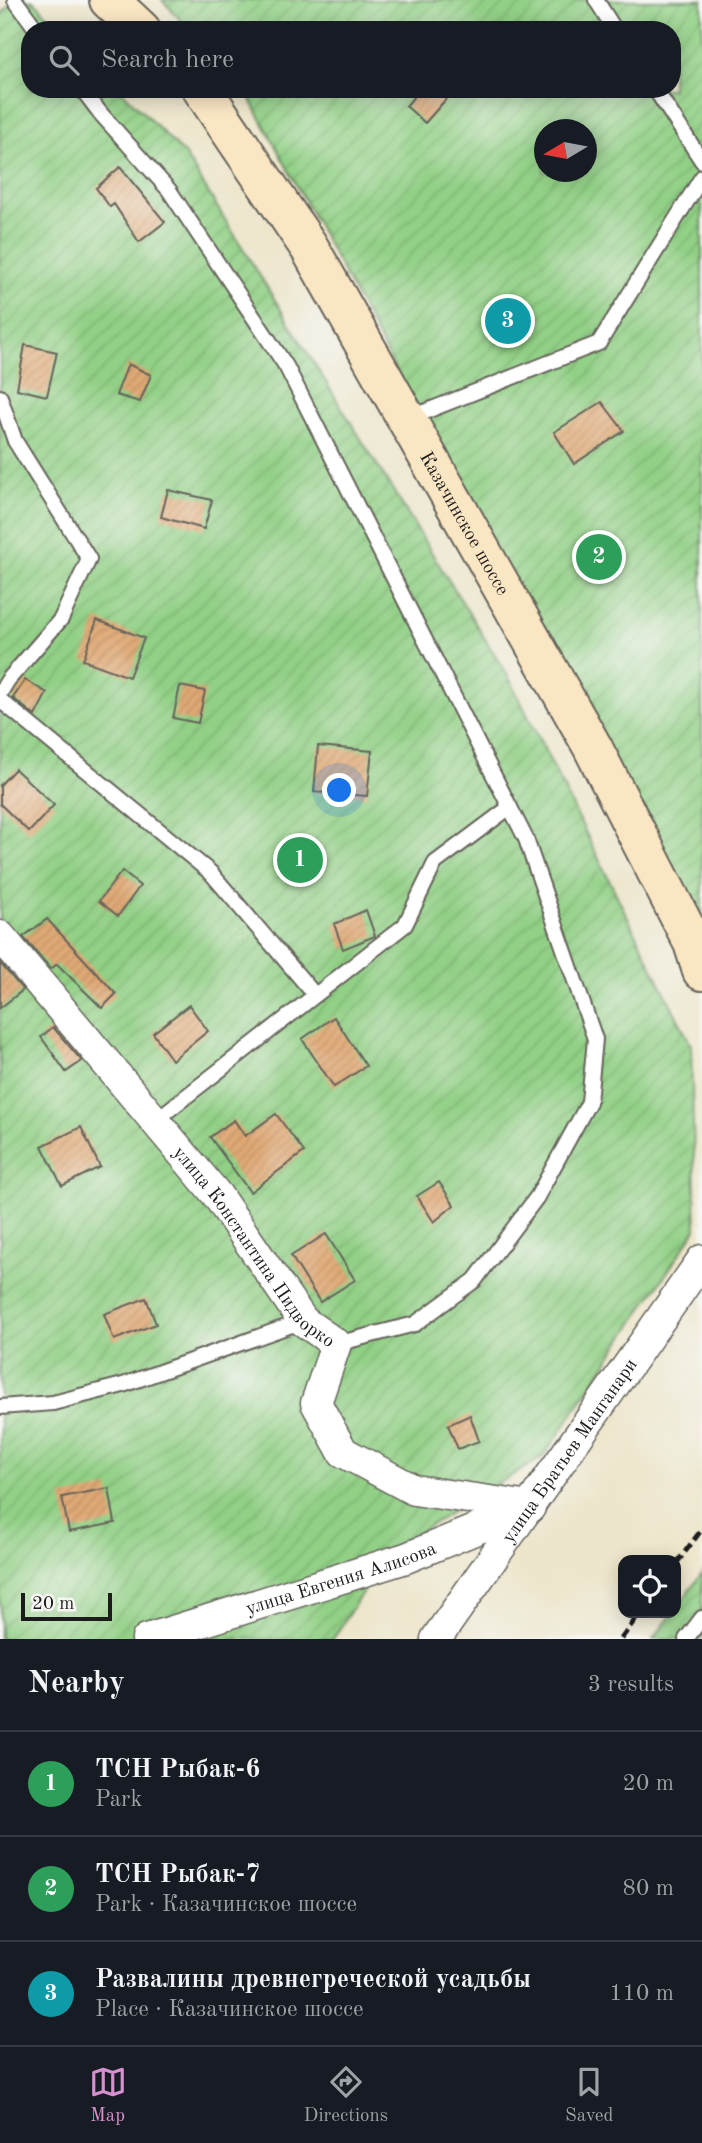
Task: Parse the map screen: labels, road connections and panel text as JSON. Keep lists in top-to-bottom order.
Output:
{
  "streets": {
    "main road": ["Казачинское шоссе"],
    "street": ["улица Константина Пидворко", "улица Братьев Манганари", "улица Евгения Алисова"]
  },
  "crossings": [
    ["улица Константина Пидворко", "улица Братьев Манганари"],
    ["улица Константина Пидворко", "улица Евгения Алисова"],
    ["улица Братьев Манганари", "улица Евгения Алисова"]
  ],
  "scale_bar": "20 m",
  "north": "left",
  "page": {
    "search": "Search here",
    "pins": ["3", "2", "1"],
    "scale": "20 m",
    "heading": ["Nearby", "3 results"],
    "list": [
      {
        "mark": "1",
        "name": "ТСН Рыбак-6",
        "note": "Park",
        "value": "20 m"
      },
      {
        "mark": "2",
        "name": "ТСН Рыбак-7",
        "note": "Park · Казачинское шоссе",
        "value": "80 m"
      },
      {
        "mark": "3",
        "name": "Развалины древнегреческой усадьбы",
        "note": "Place · Казачинское шоссе",
        "value": "110 m"
      }
    ],
    "nav": ["Map", "Directions", "Saved"]
  }
}
